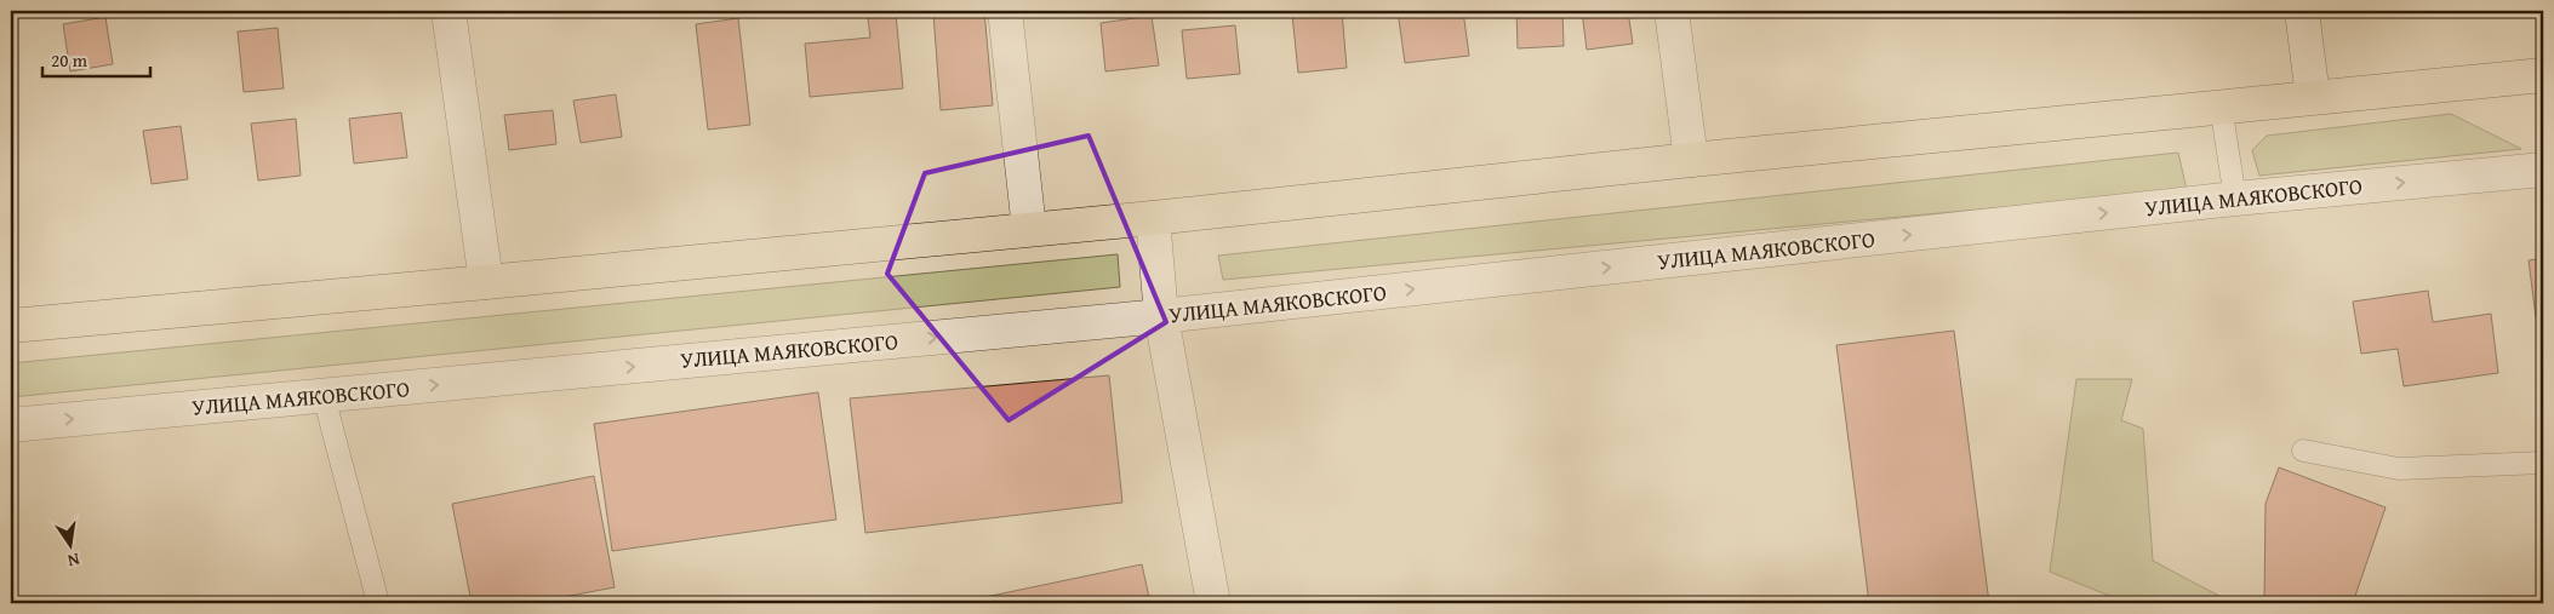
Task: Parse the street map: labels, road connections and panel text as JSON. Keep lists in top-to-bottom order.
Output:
{
  "streets": {
    "street": ["УЛИЦА МАЯКОВСКОГО"]
  },
  "one_way": ["УЛИЦА МАЯКОВСКОГО"],
  "scale_bar": "20 m",
  "north": "bottom"
}
